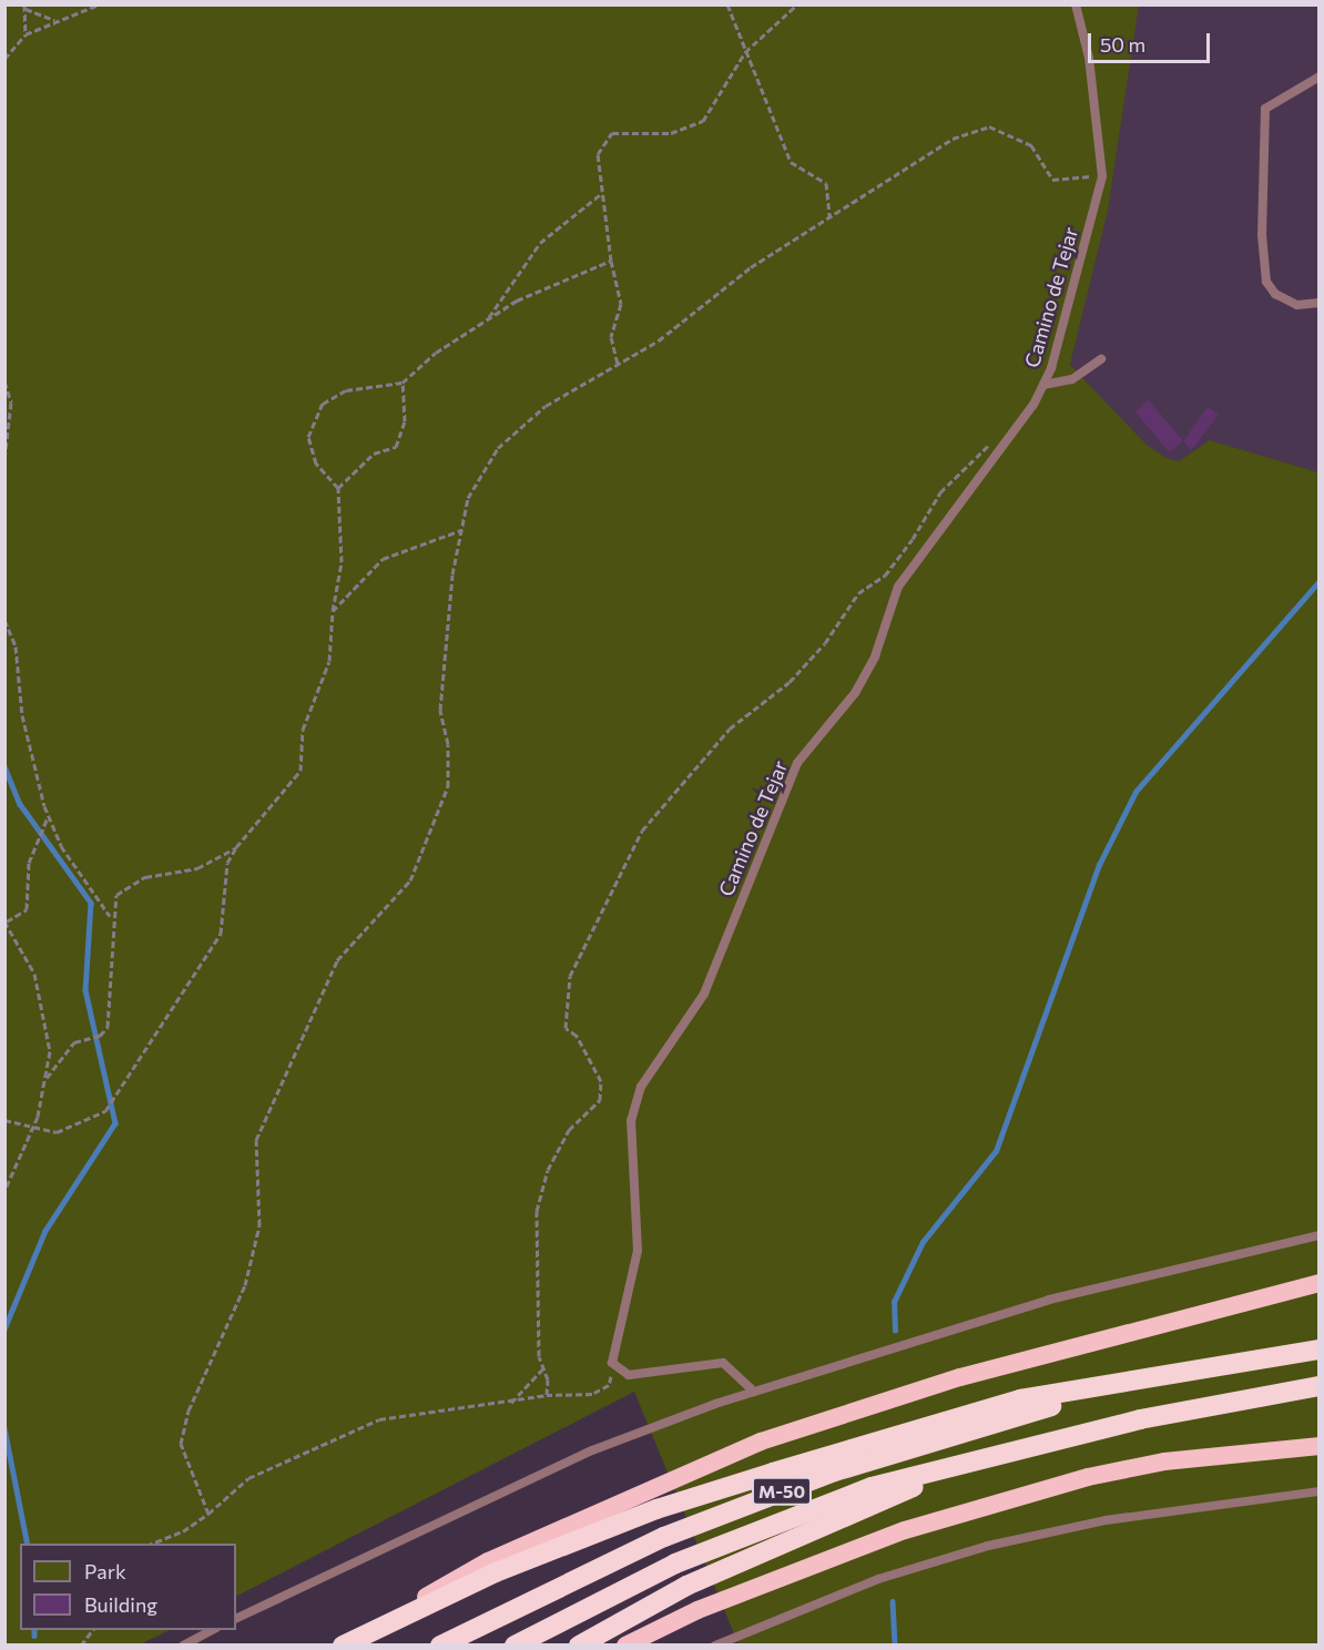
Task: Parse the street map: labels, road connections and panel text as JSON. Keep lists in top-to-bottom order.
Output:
{
  "streets": {
    "highway": ["M-50"],
    "lane": ["Camino de Tejar"]
  },
  "legend": ["Park", "Building"],
  "scale_bar": "50 m"
}
